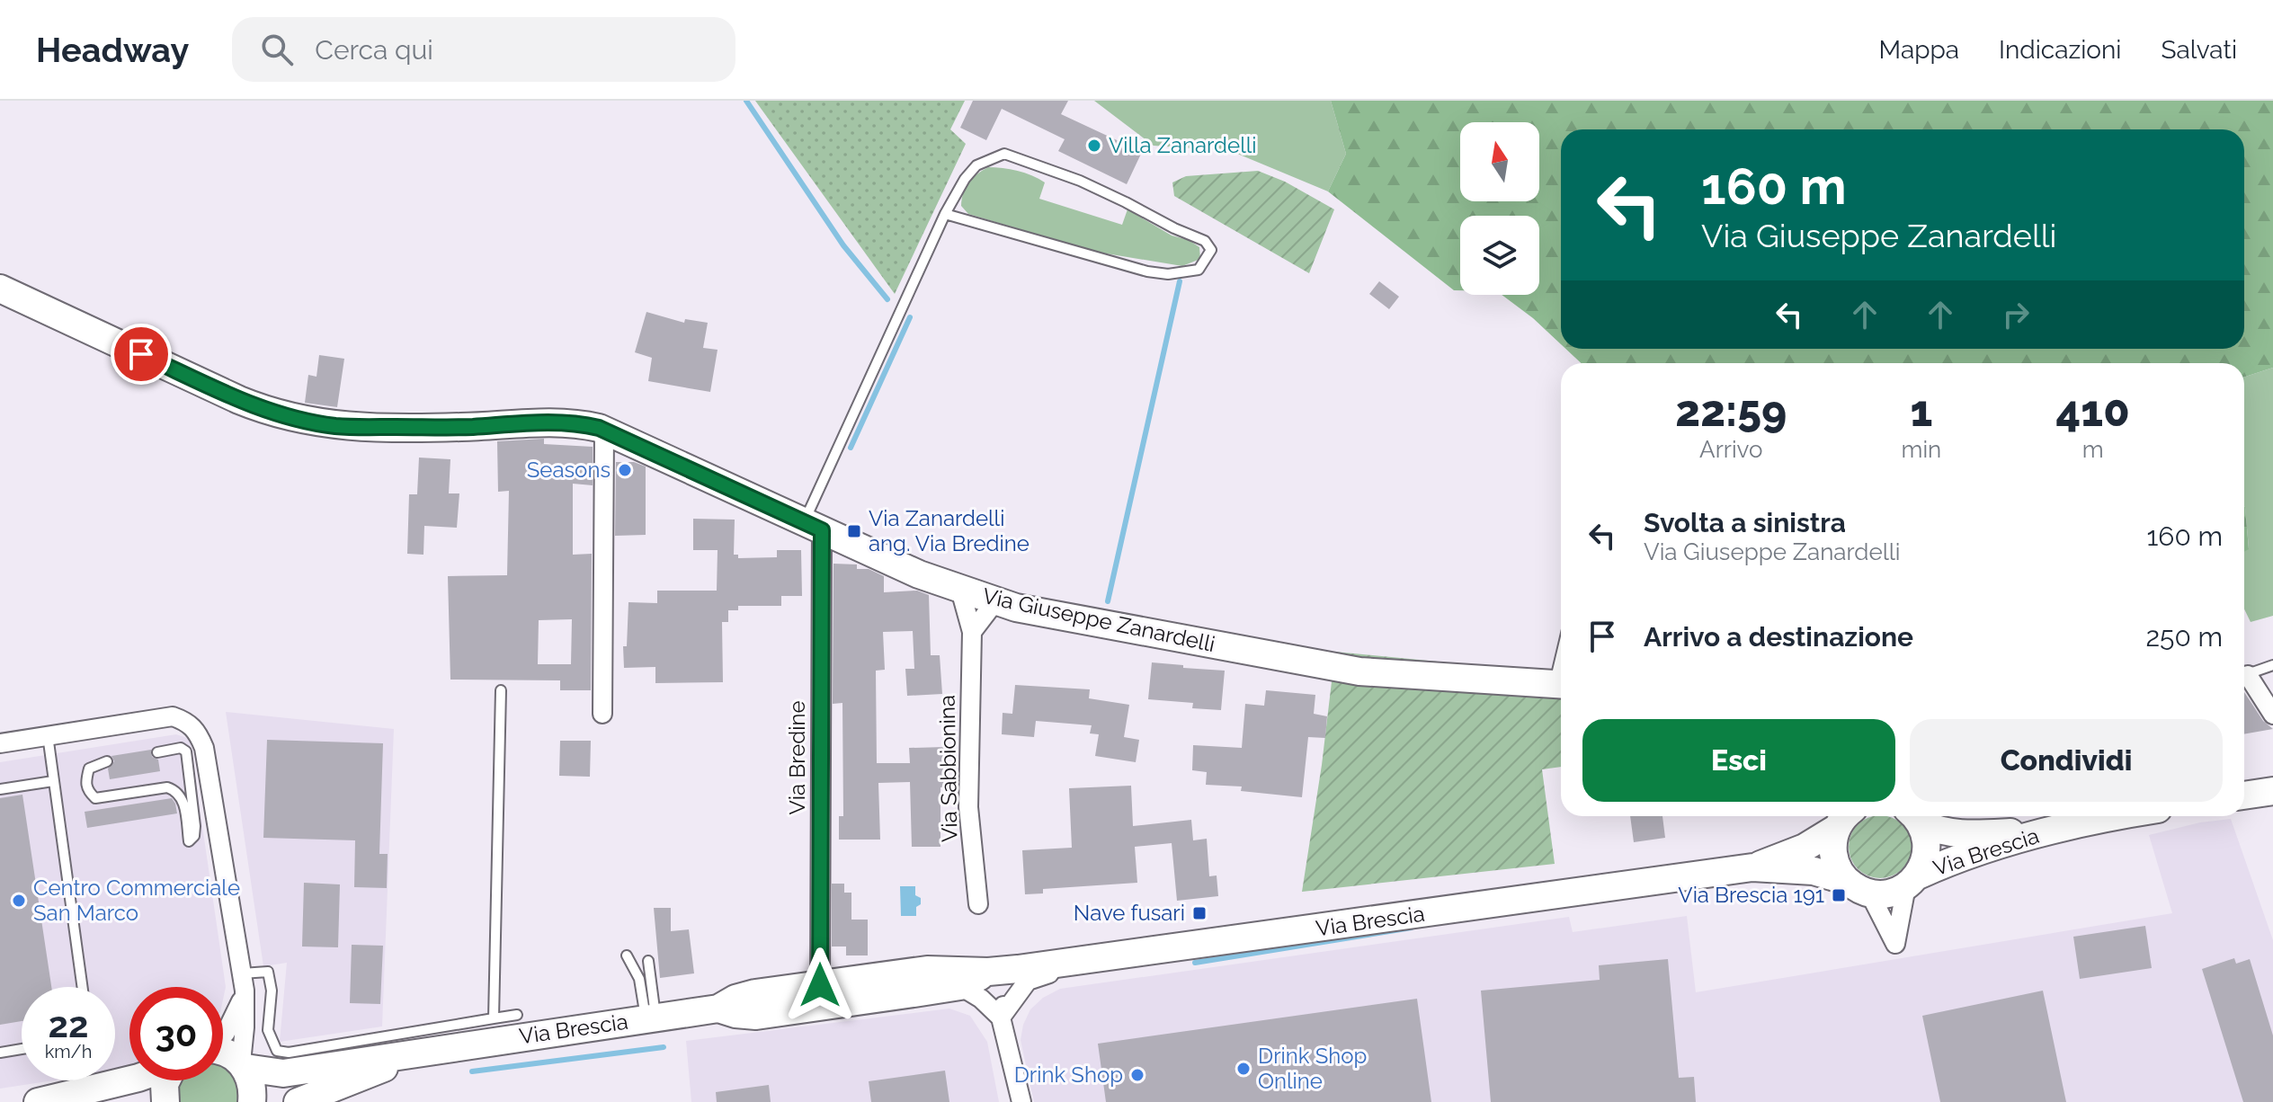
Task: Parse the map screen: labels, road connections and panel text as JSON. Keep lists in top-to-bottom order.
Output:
{
  "streets": {
    "main road": ["Via Giuseppe Zanardelli", "Via Brescia"],
    "street": ["Via Bredine", "Via Sabbionina"]
  },
  "crossings": [
    ["Via Giuseppe Zanardelli", "Via Bredine"],
    ["Via Giuseppe Zanardelli", "Via Sabbionina"],
    ["Via Bredine", "Via Brescia"]
  ],
  "places": {
    "other": [
      "Villa Zanardelli",
      "Seasons",
      "Centro Commerciale San Marco",
      "Drink Shop Online",
      "Drink Shop"
    ],
    "transit": ["Via Zanardelli ang. Via Bredine", "Via Brescia 191", "Nave fusari"]
  },
  "north": "top",
  "page": {
    "header": "Headway",
    "search": "Cerca qui",
    "nav": ["Mappa", "Indicazioni", "Salvati"],
    "turn": ["160 m", "Via Giuseppe Zanardelli"],
    "eta": [
      "22:59",
      "Arrivo",
      "1",
      "min",
      "410",
      "m"
    ],
    "list": [
      {
        "name": "Svolta a sinistra",
        "note": "Via Giuseppe Zanardelli",
        "value": "160 m"
      },
      {
        "name": "Arrivo a destinazione",
        "value": "250 m"
      }
    ],
    "buttons": ["Esci", "Condividi"],
    "speed": "22 km/h",
    "limit": "30"
  }
}
